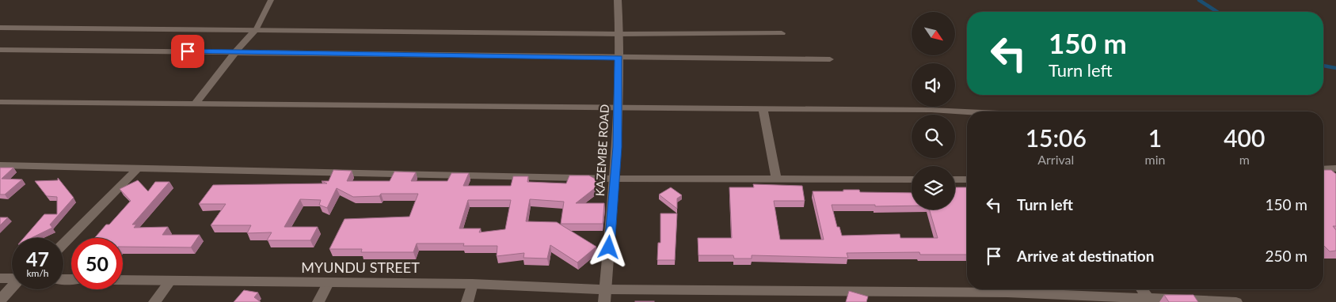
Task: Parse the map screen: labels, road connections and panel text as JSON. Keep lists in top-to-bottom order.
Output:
{
  "streets": {
    "street": ["KAZEMBE ROAD", "MYUNDU STREET"]
  },
  "crossings": [
    ["KAZEMBE ROAD", "MYUNDU STREET"]
  ],
  "north": "bottom right",
  "page": {
    "turn": ["150 m", "Turn left"],
    "eta": [
      "15:06",
      "Arrival",
      "1",
      "min",
      "400",
      "m"
    ],
    "list": [
      {
        "name": "Turn left",
        "value": "150 m"
      },
      {
        "name": "Arrive at destination",
        "value": "250 m"
      }
    ],
    "speed": "47 km/h",
    "limit": "50"
  }
}
